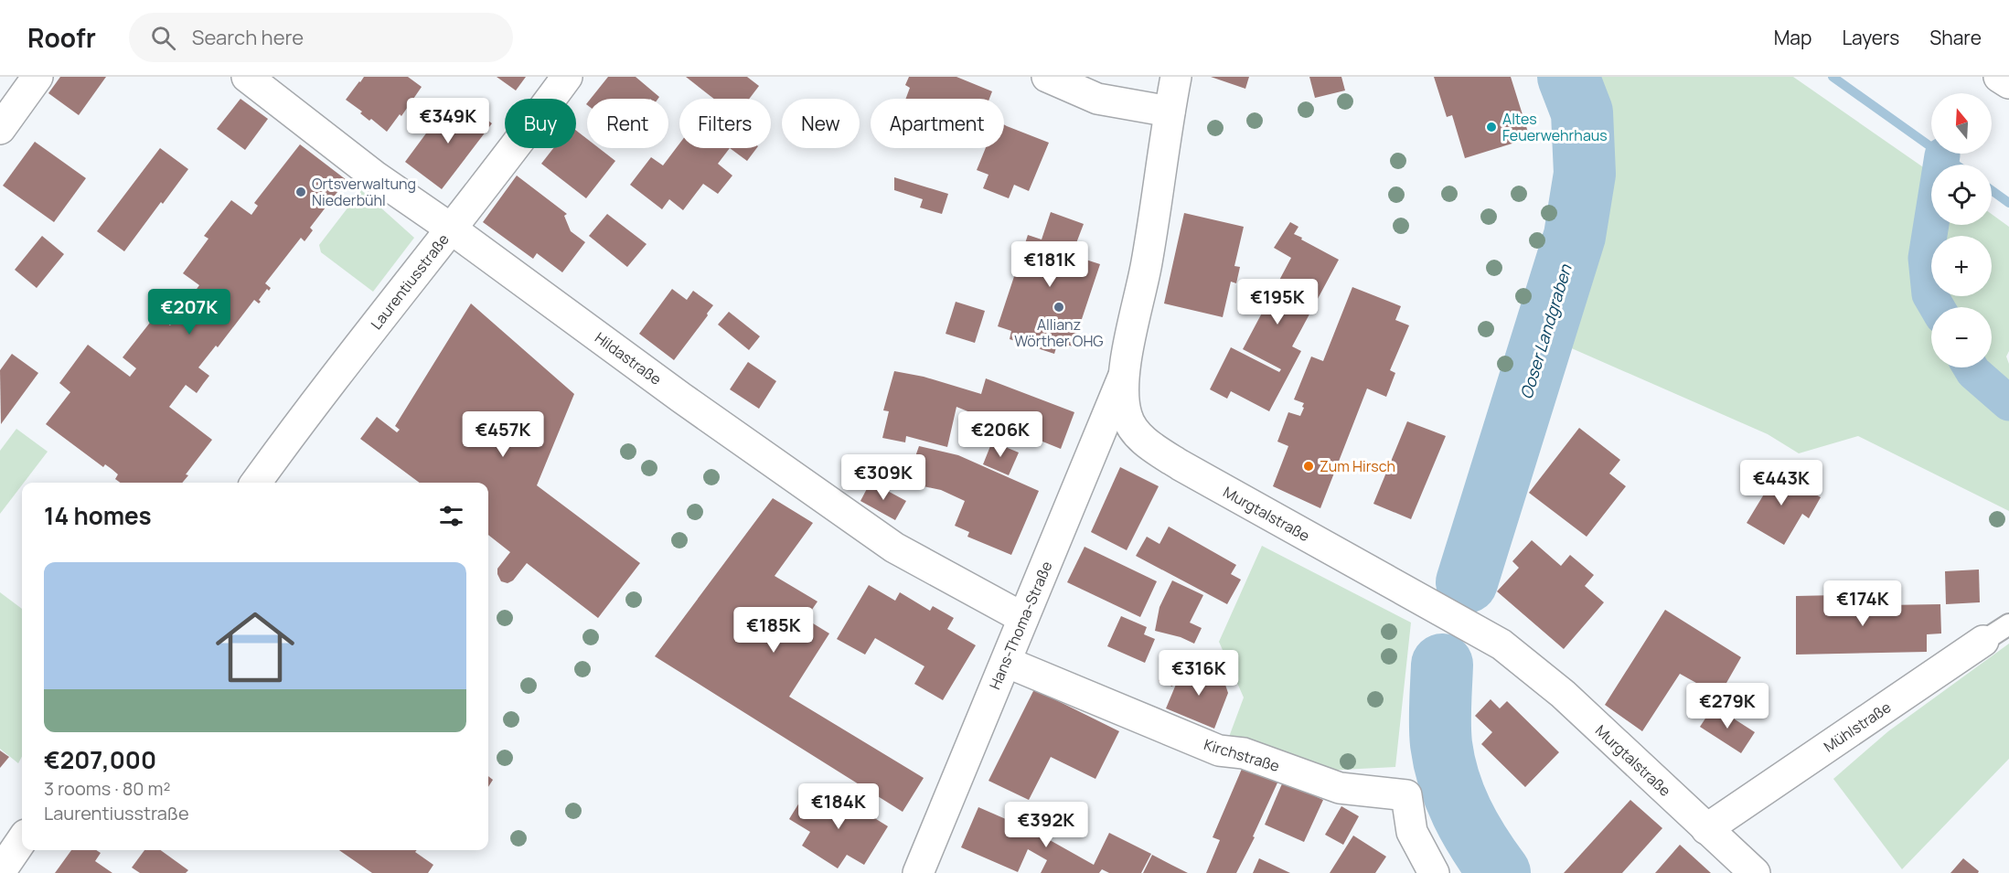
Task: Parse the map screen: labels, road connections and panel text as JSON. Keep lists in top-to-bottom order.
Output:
{
  "streets": {
    "street": [
      "Laurentiusstraße",
      "Hildastraße",
      "Murgtalstraße",
      "Hans-Thoma-Straße",
      "Mühlstraße",
      "Kirchstraße"
    ]
  },
  "crossings": [
    ["Laurentiusstraße", "Hildastraße"],
    ["Hildastraße", "Hans-Thoma-Straße"],
    ["Murgtalstraße", "Hans-Thoma-Straße"],
    ["Murgtalstraße", "Mühlstraße"],
    ["Hans-Thoma-Straße", "Kirchstraße"]
  ],
  "water": ["Ooser Landgraben"],
  "places": [
    "Altes Feuerwehrhaus",
    "Ortsverwaltung Niederbühl",
    "Allianz Wörther OHG",
    "Zum Hirsch"
  ],
  "north": "top",
  "page": {
    "header": "Roofr",
    "search": "Search here",
    "nav": ["Map", "Layers", "Share"],
    "map_buttons": ["+", "−"],
    "price": [
      "€349K",
      "€181K",
      "€195K",
      "€207K",
      "€457K",
      "€206K",
      "€309K",
      "€443K",
      "€174K",
      "€185K",
      "€316K",
      "€279K",
      "€184K",
      "€392K"
    ],
    "chip": [
      "Buy",
      "Rent",
      "Filters",
      "New",
      "Apartment"
    ],
    "heading": "14 homes",
    "list": [
      {
        "name": "€207,000",
        "note": "3 rooms · 80 m² · Laurentiusstraße"
      }
    ]
  }
}
